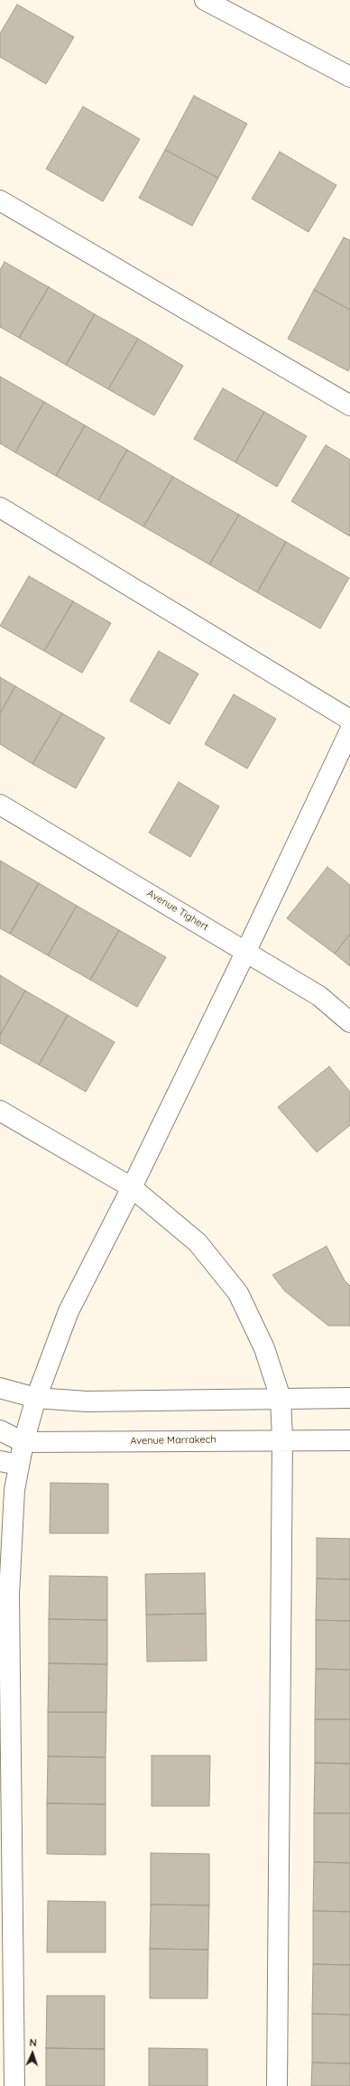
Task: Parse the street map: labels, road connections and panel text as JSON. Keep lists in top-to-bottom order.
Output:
{
  "streets": {
    "street": ["Avenue Tighert", "Avenue Marrakech"]
  },
  "north": "top"
}
